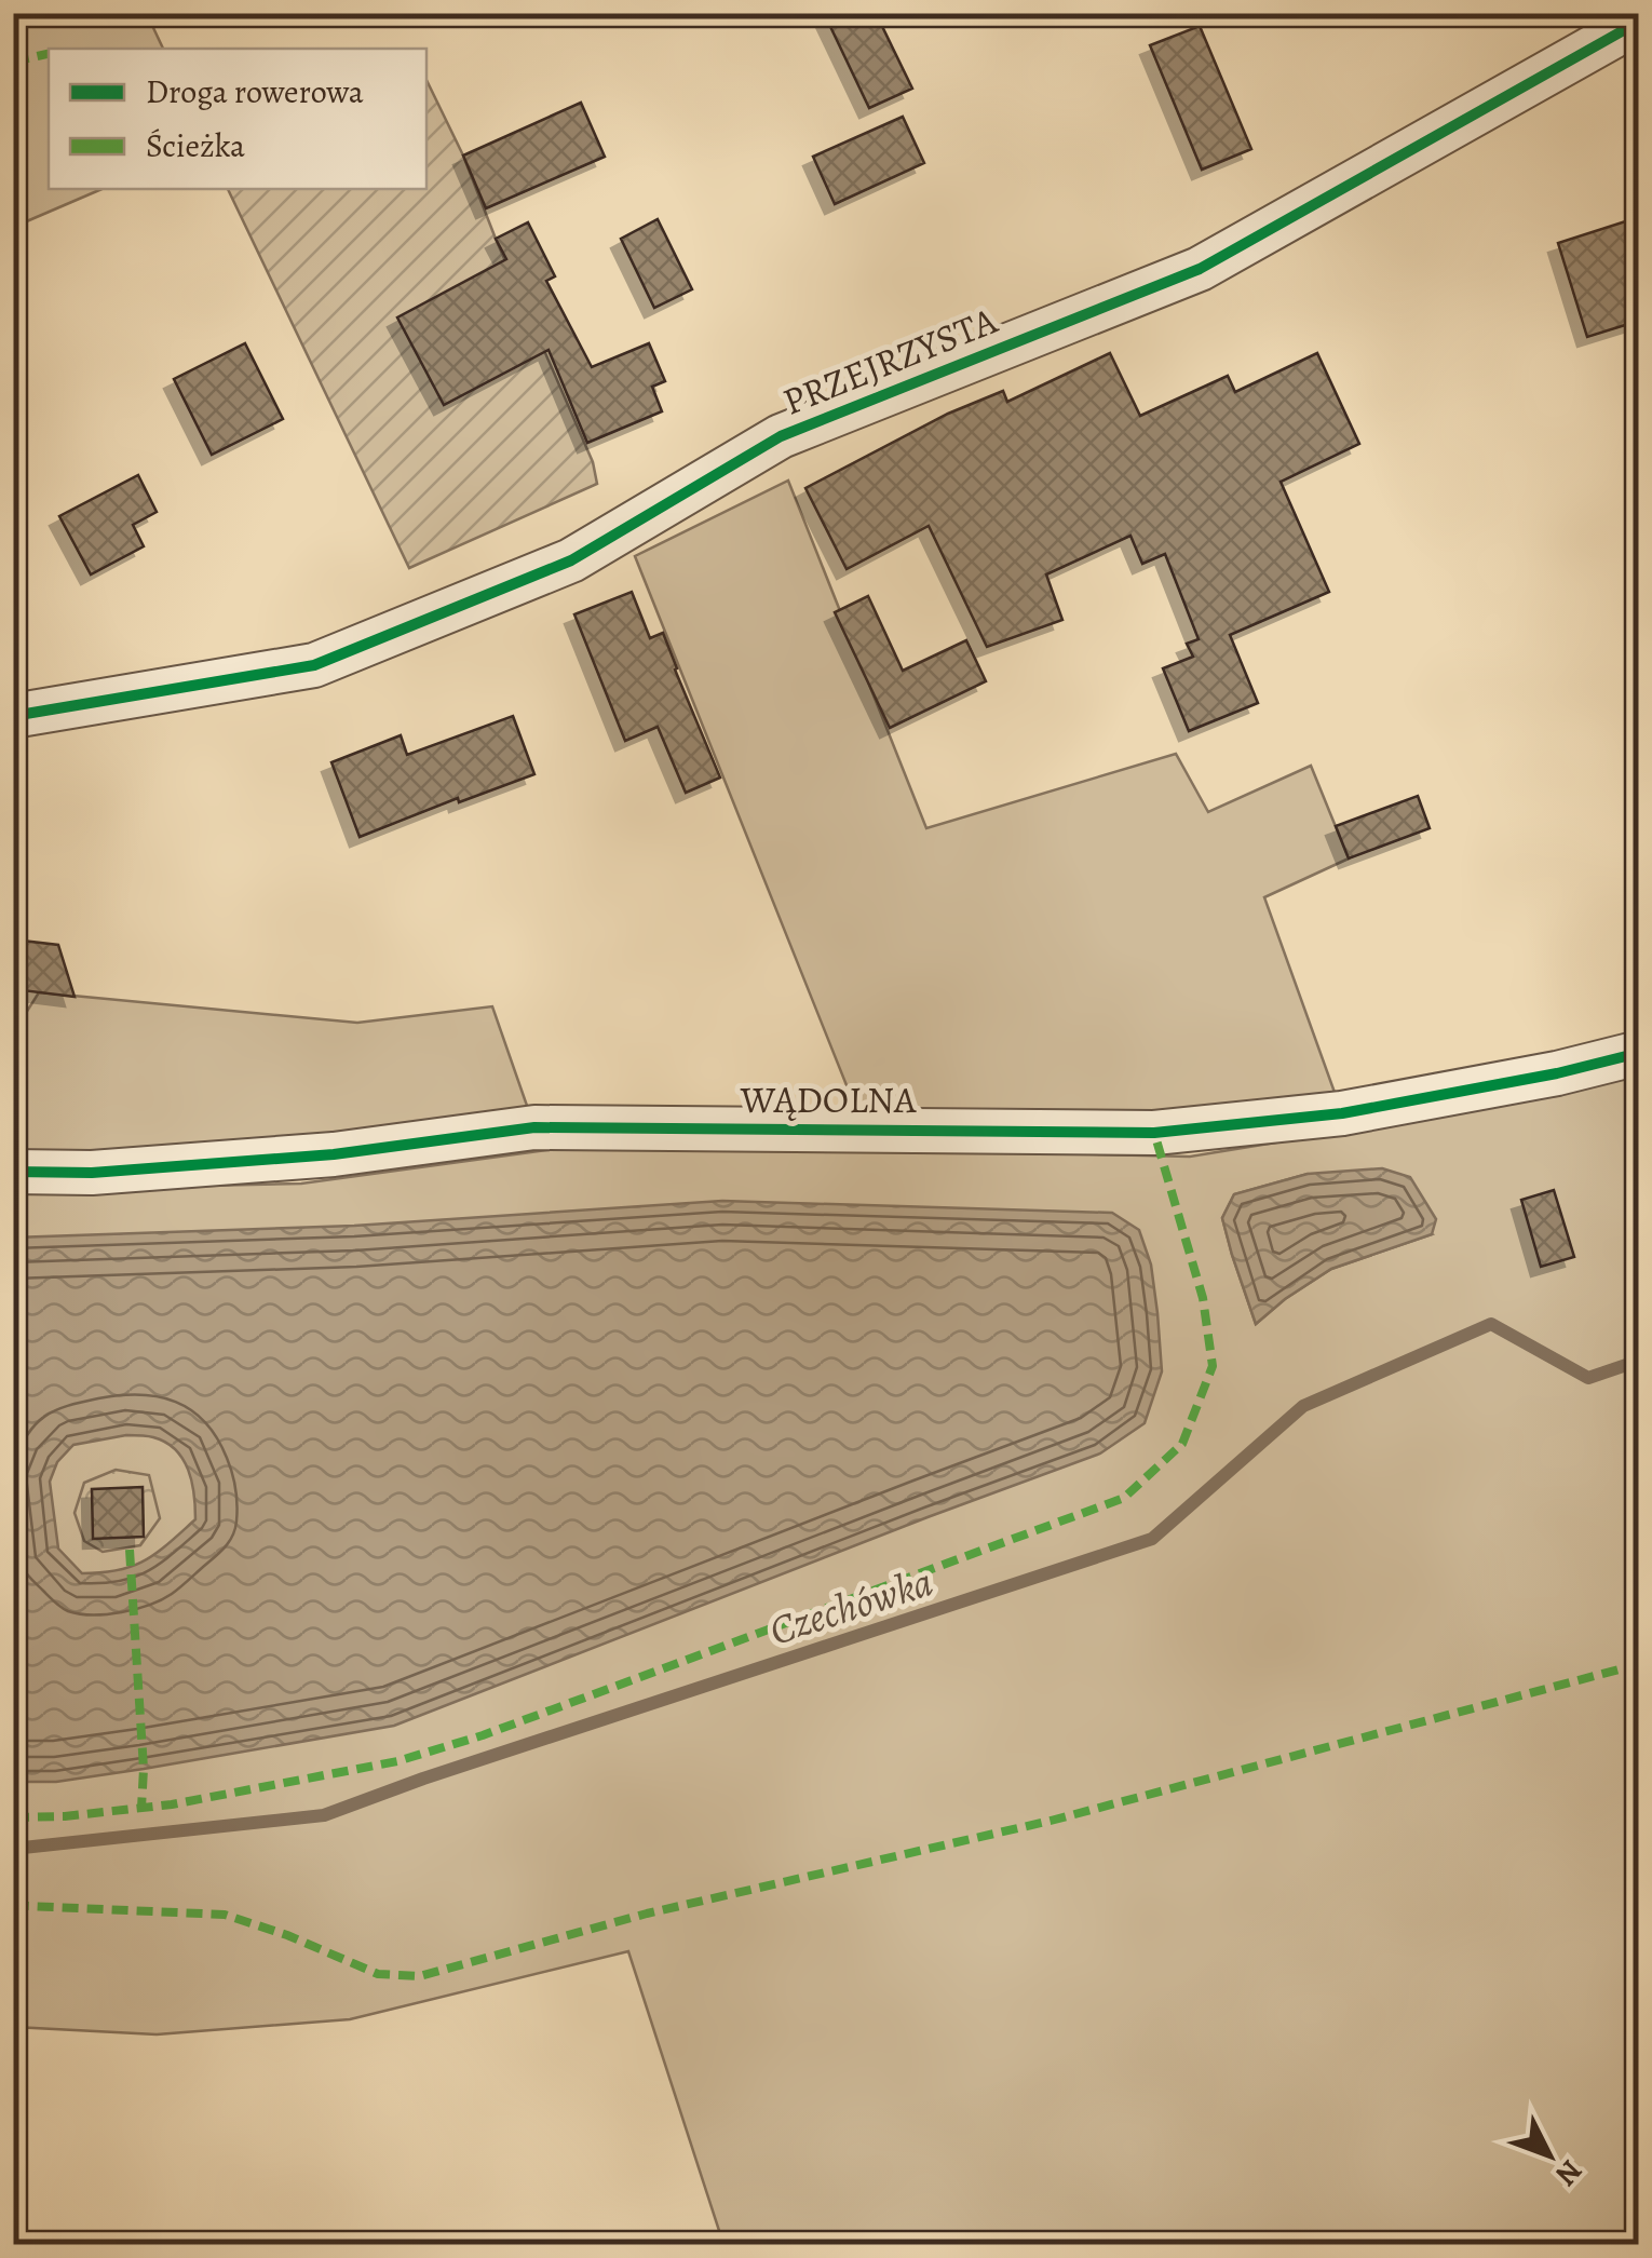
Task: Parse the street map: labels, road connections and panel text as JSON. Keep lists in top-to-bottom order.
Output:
{
  "streets": {
    "street": ["PRZEJRZYSTA", "WĄDOLNA"]
  },
  "water": ["Czechówka"],
  "legend": ["Droga rowerowa", "Ścieżka"],
  "north": "bottom right"
}
